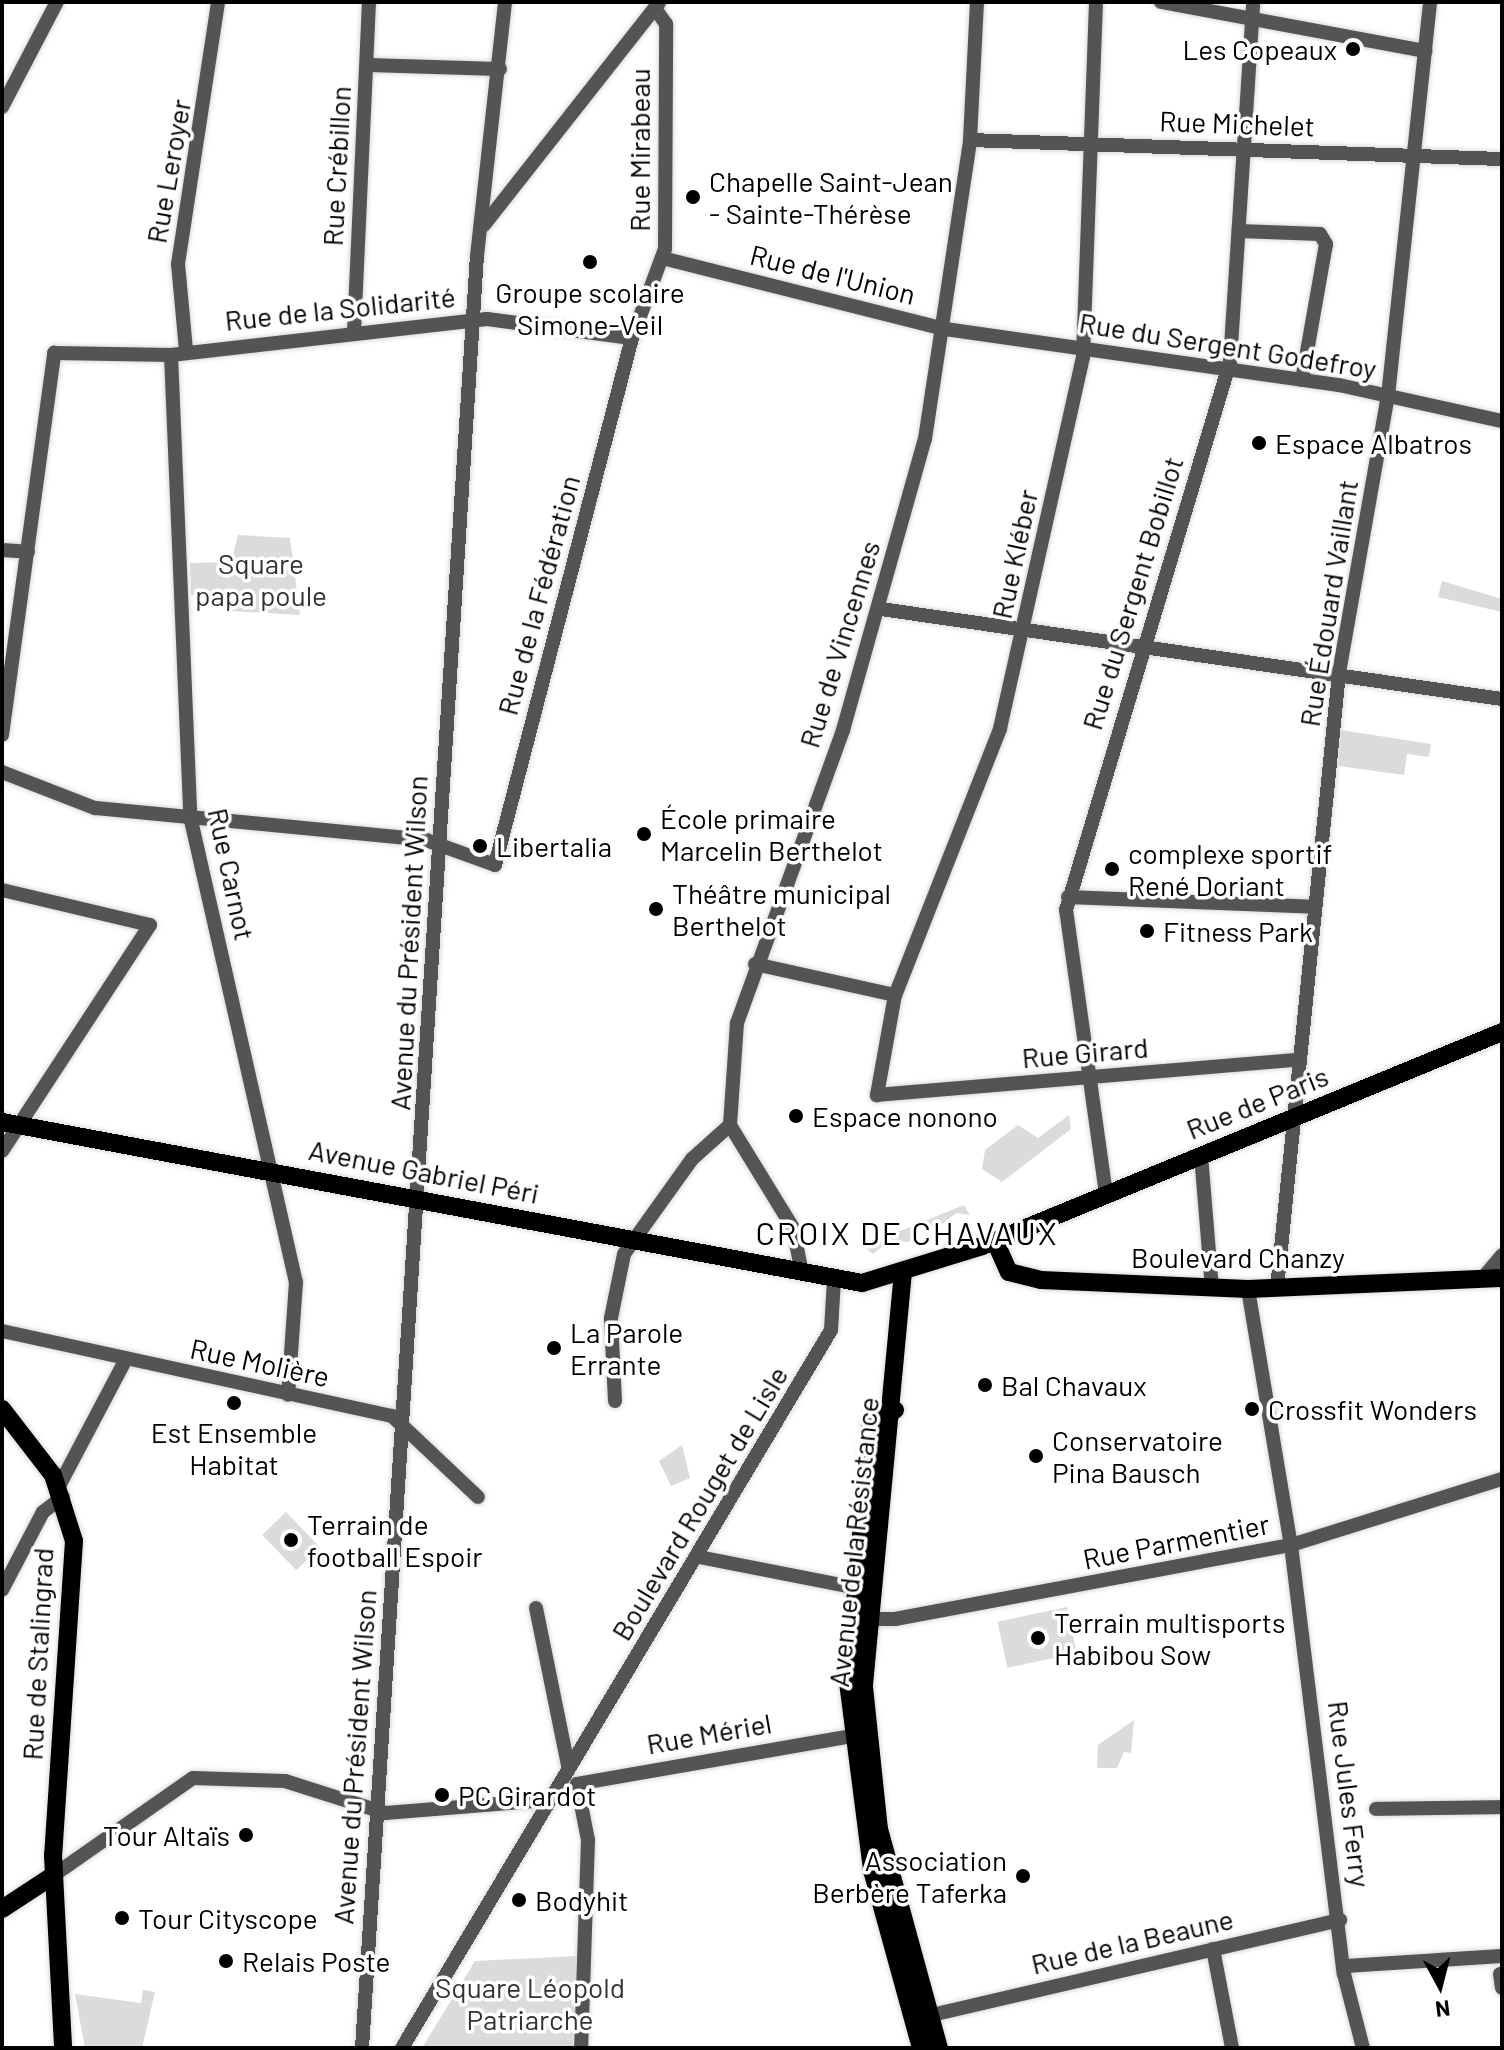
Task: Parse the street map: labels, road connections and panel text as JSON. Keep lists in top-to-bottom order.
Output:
{
  "streets": {
    "main road": [
      "Rue de Paris",
      "Avenue Gabriel Péri",
      "Boulevard Chanzy",
      "Avenue de la Résistance",
      "Rue de Stalingrad"
    ],
    "street": [
      "Rue Michelet",
      "Rue Mirabeau",
      "Rue Crébillon",
      "Rue Leroyer",
      "Rue de l'Union",
      "Rue de la Solidarité",
      "Rue du Sergent Godefroy",
      "Rue Kléber",
      "Rue du Sergent Bobillot",
      "Rue de la Fédération",
      "Rue Édouard Vaillant",
      "Rue de Vincennes",
      "Rue Carnot",
      "Avenue du Président Wilson",
      "Rue Girard",
      "Rue Molière",
      "Boulevard Rouget de Lisle",
      "Rue Parmentier",
      "Rue Mériel",
      "Rue Jules Ferry",
      "Rue de la Beaune"
    ]
  },
  "crossings": [
    ["Rue Michelet", "Rue Kléber"],
    ["Rue Michelet", "Rue du Sergent Bobillot"],
    ["Rue Michelet", "Rue Édouard Vaillant"],
    ["Rue Michelet", "Rue de Vincennes"],
    ["Rue Mirabeau", "Rue de l'Union"],
    ["Rue Mirabeau", "Rue de la Solidarité"],
    ["Rue Mirabeau", "Rue de la Fédération"],
    ["Rue Crébillon", "Rue de la Solidarité"],
    ["Rue Leroyer", "Rue de la Solidarité"],
    ["Rue de l'Union", "Rue du Sergent Godefroy"],
    ["Rue de l'Union", "Rue de Vincennes"],
    ["Rue de la Solidarité", "Rue de la Fédération"],
    ["Rue de la Solidarité", "Rue Carnot"],
    ["Rue de la Solidarité", "Avenue du Président Wilson"],
    ["Rue du Sergent Godefroy", "Rue Kléber"],
    ["Rue du Sergent Godefroy", "Rue du Sergent Bobillot"],
    ["Rue du Sergent Godefroy", "Rue Édouard Vaillant"],
    ["Rue du Sergent Godefroy", "Rue de Vincennes"],
    ["Rue Kléber", "Rue Girard"],
    ["Rue du Sergent Bobillot", "Rue Girard"],
    ["Rue du Sergent Bobillot", "Rue de Paris"],
    ["Rue de la Fédération", "Avenue du Président Wilson"],
    ["Rue Édouard Vaillant", "Rue Girard"],
    ["Rue Édouard Vaillant", "Rue de Paris"],
    ["Rue Édouard Vaillant", "Boulevard Chanzy"],
    ["Rue Carnot", "Avenue Gabriel Péri"],
    ["Rue Carnot", "Rue Molière"],
    ["Avenue du Président Wilson", "Avenue Gabriel Péri"],
    ["Avenue du Président Wilson", "Rue Molière"],
    ["Rue de Paris", "Avenue Gabriel Péri"],
    ["Rue de Paris", "Boulevard Chanzy"],
    ["Rue de Paris", "Avenue de la Résistance"],
    ["Avenue Gabriel Péri", "Boulevard Rouget de Lisle"],
    ["Avenue Gabriel Péri", "Avenue de la Résistance"],
    ["Boulevard Chanzy", "Rue Jules Ferry"],
    ["Boulevard Rouget de Lisle", "Rue Mériel"],
    ["Rue Parmentier", "Avenue de la Résistance"],
    ["Rue Parmentier", "Rue Jules Ferry"],
    ["Avenue de la Résistance", "Rue Mériel"],
    ["Rue Jules Ferry", "Rue de la Beaune"]
  ],
  "districts": ["CROIX DE CHAVAUX"],
  "parks": ["Square papa poule", "Square Léopold Patriarche"],
  "places": [
    "Les Copeaux",
    "Chapelle Saint-Jean - Sainte-Thérèse",
    "Groupe scolaire Simone-Veil",
    "Espace Albatros",
    "École primaire Marcelin Berthelot",
    "Libertalia",
    "complexe sportif René Doriant",
    "Théâtre municipal Berthelot",
    "Fitness Park",
    "Espace nonono",
    "La Parole Errante",
    "Bal Chavaux",
    "Est Ensemble Habitat",
    "Crossfit Wonders",
    "Conservatoire Pina Bausch",
    "Terrain de football Espoir",
    "Terrain multisports Habibou Sow",
    "PC Girardot",
    "Tour Altaïs",
    "Association Berbère Taferka",
    "Bodyhit",
    "Tour Cityscope",
    "Relais Poste"
  ],
  "north": "bottom"
}
